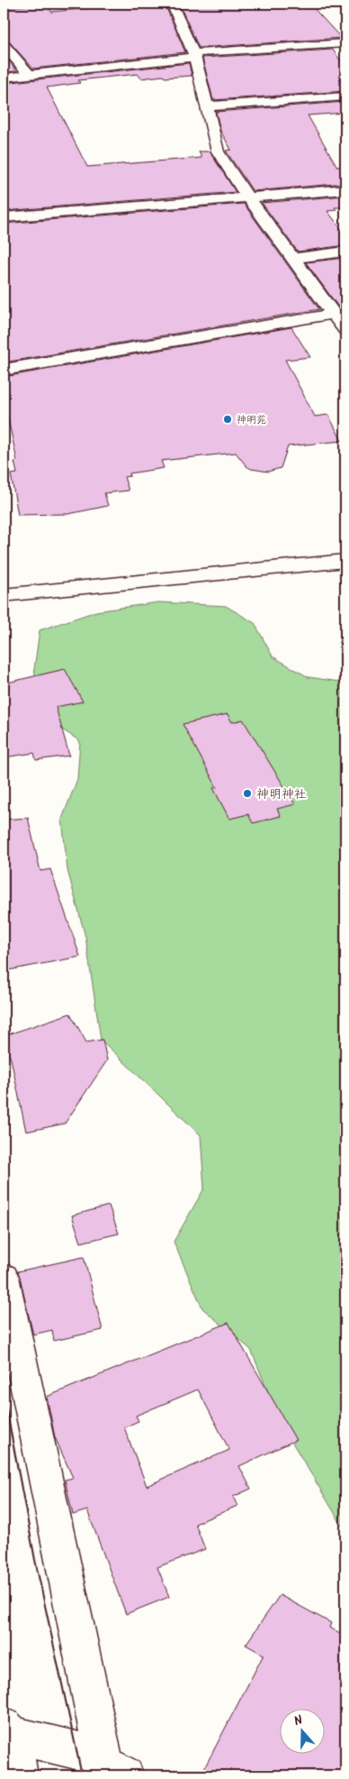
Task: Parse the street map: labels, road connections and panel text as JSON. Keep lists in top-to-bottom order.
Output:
{
  "places": ["神明苑", "神明神社"],
  "north": "top"
}
